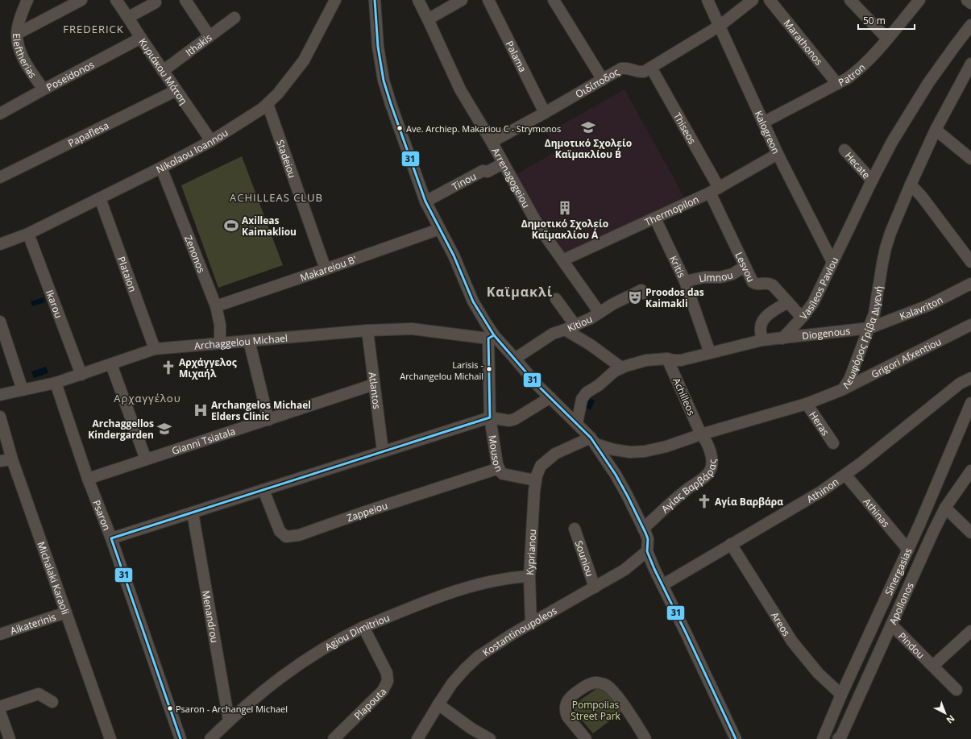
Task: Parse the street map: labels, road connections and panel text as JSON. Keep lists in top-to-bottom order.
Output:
{
  "streets": {
    "street": [
      "Marathonos",
      "Ithakis",
      "Eleftherias",
      "Palama",
      "Κυριάκου Μάτση",
      "Patron",
      "Poseidonos",
      "Οιδίποδος",
      "Thiseos",
      "Kalogreon",
      "Papaflesa",
      "Nikolaou Ioannou",
      "Stadeiou",
      "Hecate",
      "Arrenagogeiou",
      "Tinou",
      "Thermopilon",
      "Zenonos",
      "Lesvou",
      "Kritis",
      "Makareiou B'",
      "Plataion",
      "Limnou",
      "Vasileos Pavlou",
      "Ikarou",
      "Kalavriton",
      "Kitiou",
      "Diogenous",
      "Λεωφόρος Γρίβα Διγενή",
      "Archaggelou Michael",
      "Grigori Afxentiou",
      "Atlantos",
      "Achilleos",
      "Heras",
      "Gianni Tsiatala",
      "Mouson",
      "Αγίας Βαρβάρας",
      "Athinon",
      "Zappeiou",
      "Athinas",
      "Psaron",
      "Kyprianou",
      "Souniou",
      "Sinergasias",
      "Michalaki Karaoli",
      "Apollonos",
      "Menandrou",
      "Aikaterinis",
      "Areos",
      "Kostantinoupoleos",
      "Agiou Dimitriou",
      "Pindou",
      "Plapouta"
    ]
  },
  "crossings": [
    ["Marathonos", "Patron"],
    ["Ithakis", "Κυριάκου Μάτση"],
    ["Eleftherias", "Poseidonos"],
    ["Palama", "Οιδίποδος"],
    ["Κυριάκου Μάτση", "Poseidonos"],
    ["Κυριάκου Μάτση", "Papaflesa"],
    ["Κυριάκου Μάτση", "Nikolaou Ioannou"],
    ["Patron", "Kalogreon"],
    ["Οιδίποδος", "Thiseos"],
    ["Οιδίποδος", "Kalogreon"],
    ["Οιδίποδος", "Arrenagogeiou"],
    ["Thiseos", "Thermopilon"],
    ["Thiseos", "Lesvou"],
    ["Kalogreon", "Thermopilon"],
    ["Kalogreon", "Vasileos Pavlou"],
    ["Nikolaou Ioannou", "Stadeiou"],
    ["Nikolaou Ioannou", "Zenonos"],
    ["Nikolaou Ioannou", "Plataion"],
    ["Nikolaou Ioannou", "Ikarou"],
    ["Stadeiou", "Makareiou B'"],
    ["Hecate", "Vasileos Pavlou"],
    ["Arrenagogeiou", "Tinou"],
    ["Arrenagogeiou", "Thermopilon"],
    ["Arrenagogeiou", "Kitiou"],
    ["Thermopilon", "Lesvou"],
    ["Thermopilon", "Kritis"],
    ["Zenonos", "Makareiou B'"],
    ["Zenonos", "Archaggelou Michael"],
    ["Lesvou", "Limnou"],
    ["Lesvou", "Vasileos Pavlou"],
    ["Kritis", "Limnou"],
    ["Plataion", "Archaggelou Michael"],
    ["Vasileos Pavlou", "Diogenous"],
    ["Ikarou", "Archaggelou Michael"],
    ["Kalavriton", "Diogenous"],
    ["Kalavriton", "Λεωφόρος Γρίβα Διγενή"],
    ["Diogenous", "Λεωφόρος Γρίβα Διγενή"],
    ["Λεωφόρος Γρίβα Διγενή", "Grigori Afxentiou"],
    ["Λεωφόρος Γρίβα Διγενή", "Achilleos"],
    ["Λεωφόρος Γρίβα Διγενή", "Heras"],
    ["Λεωφόρος Γρίβα Διγενή", "Αγίας Βαρβάρας"],
    ["Λεωφόρος Γρίβα Διγενή", "Kyprianou"],
    ["Archaggelou Michael", "Atlantos"],
    ["Archaggelou Michael", "Mouson"],
    ["Archaggelou Michael", "Psaron"],
    ["Atlantos", "Gianni Tsiatala"],
    ["Achilleos", "Αγίας Βαρβάρας"],
    ["Gianni Tsiatala", "Psaron"],
    ["Mouson", "Zappeiou"],
    ["Mouson", "Kyprianou"],
    ["Athinon", "Athinas"],
    ["Athinon", "Areos"],
    ["Athinas", "Sinergasias"],
    ["Kyprianou", "Kostantinoupoleos"],
    ["Kyprianou", "Agiou Dimitriou"],
    ["Souniou", "Kostantinoupoleos"],
    ["Sinergasias", "Areos"],
    ["Michalaki Karaoli", "Aikaterinis"],
    ["Apollonos", "Pindou"],
    ["Menandrou", "Agiou Dimitriou"],
    ["Agiou Dimitriou", "Plapouta"]
  ],
  "districts": [
    "FREDERICK",
    "ACHILLEAS CLUB",
    "Καϊμακλί",
    "Αρχαγγέλου"
  ],
  "parks": ["Pompoiias Street Park"],
  "places": {
    "school or university": ["Δημοτικό Σχολείο Καϊμακλίου Β΄", "Archaggellos Kindergarden"],
    "other": ["Ave. Archiep. Makariou C - Strymonos", "Larisis - Archangelou Michail", "Psaron - Archangel Michael"],
    "building": ["Δημοτικό Σχολείο Καϊμακλίου Α΄"],
    "sports": ["Axilleas Kaimakliou"],
    "theatre": ["Proodos das Kaimakli"],
    "church": ["Αρχάγγελος Μιχαήλ", "Αγία Βαρβάρα"],
    "hospital": ["Archangelos Michael Elders Clinic"]
  },
  "lines": ["transit line 31"],
  "scale_bar": "50 m",
  "north": "bottom right"
}
